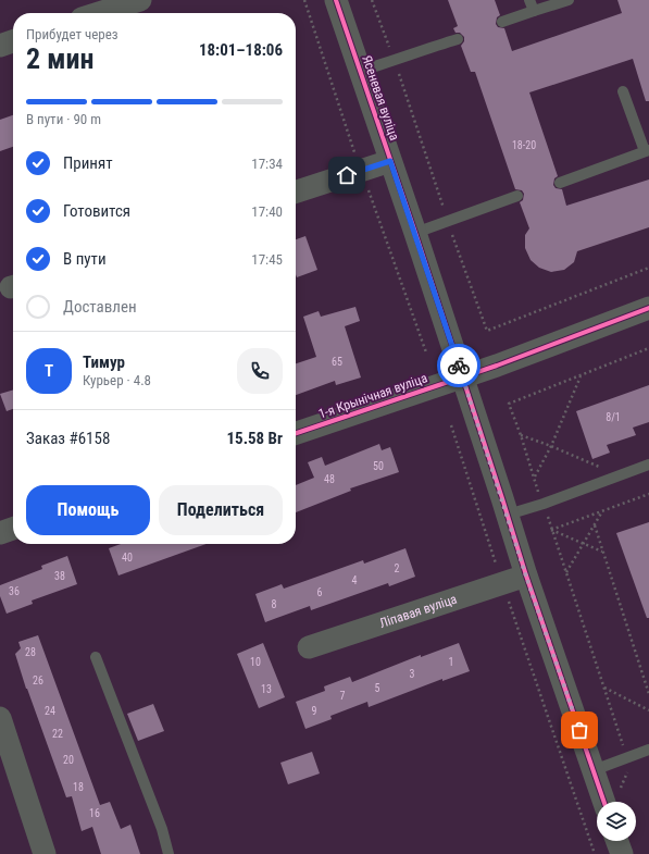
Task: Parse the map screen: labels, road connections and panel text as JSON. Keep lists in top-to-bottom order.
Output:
{
  "streets": {
    "street": ["Ясеневая вуліца", "1-я Крынічная вуліца", "Ліпавая вуліца"]
  },
  "crossings": [
    ["Ясеневая вуліца", "1-я Крынічная вуліца"],
    ["Ясеневая вуліца", "Ліпавая вуліца"]
  ],
  "house_numbers": [
    "18-20",
    "65",
    "8/1",
    "50",
    "48",
    "40",
    "2",
    "38",
    "4",
    "36",
    "6",
    "8",
    "28",
    "10",
    "1",
    "3",
    "26",
    "5",
    "13",
    "7",
    "24",
    "9",
    "22",
    "20",
    "18",
    "16"
  ],
  "page": {
    "heading": ["2 мин", "Прибудет через", "18:01–18:06"],
    "panel": [
      "Тимур",
      "Курьер · 4.8",
      "Заказ #6158",
      "15.58 Br"
    ],
    "bar": "В пути · 90 m",
    "list": [
      ["Принят", "17:34"],
      ["Готовится", "17:40"],
      ["В пути", "17:45"],
      "Доставлен"
    ],
    "round": "Т",
    "buttons": ["Помощь", "Поделиться"]
  }
}
